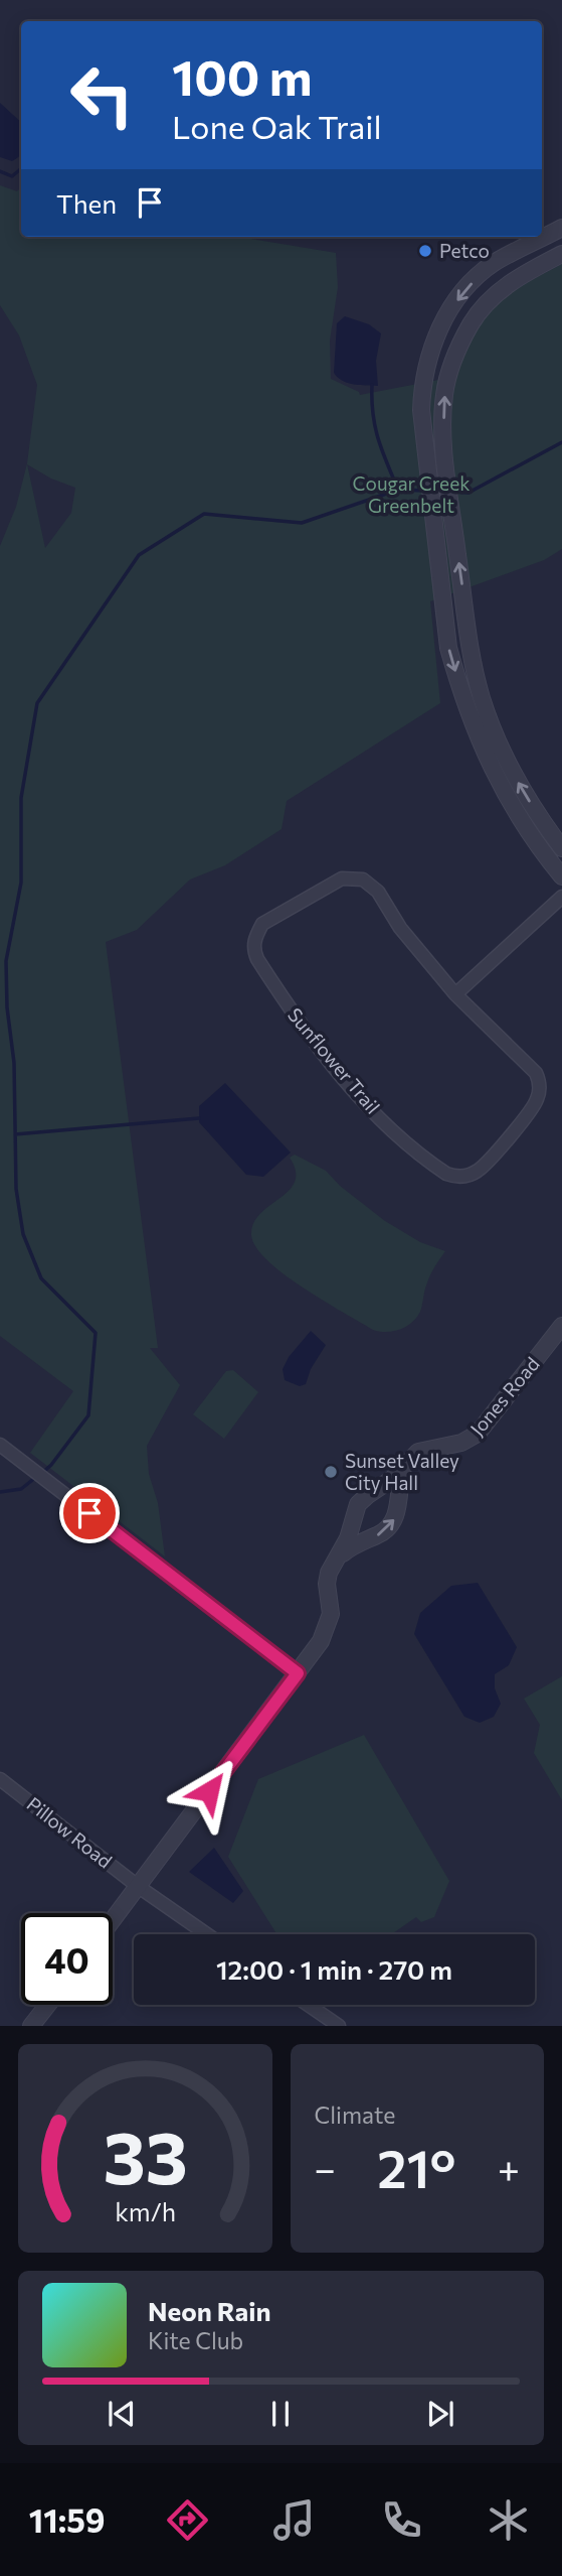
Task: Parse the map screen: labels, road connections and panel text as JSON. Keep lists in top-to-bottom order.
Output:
{
  "streets": {
    "street": ["Sunflower Trail", "Jones Road", "Pillow Road"]
  },
  "crossings": [
    ["Jones Road", "Pillow Road"]
  ],
  "parks": ["Cougar Creek Greenbelt"],
  "places": ["Petco", "Sunset Valley City Hall"],
  "page": {
    "turn": ["100 m", "Lone Oak Trail"],
    "then": "Then",
    "limit": "40",
    "trip": "12:00 · 1 min · 270 m",
    "tile": "Climate",
    "heat": ["−", "21°", "+"],
    "song": ["Neon Rain", "Kite Club"],
    "tabs": "11:59",
    "gauge": ["33", "km/h"]
  }
}
